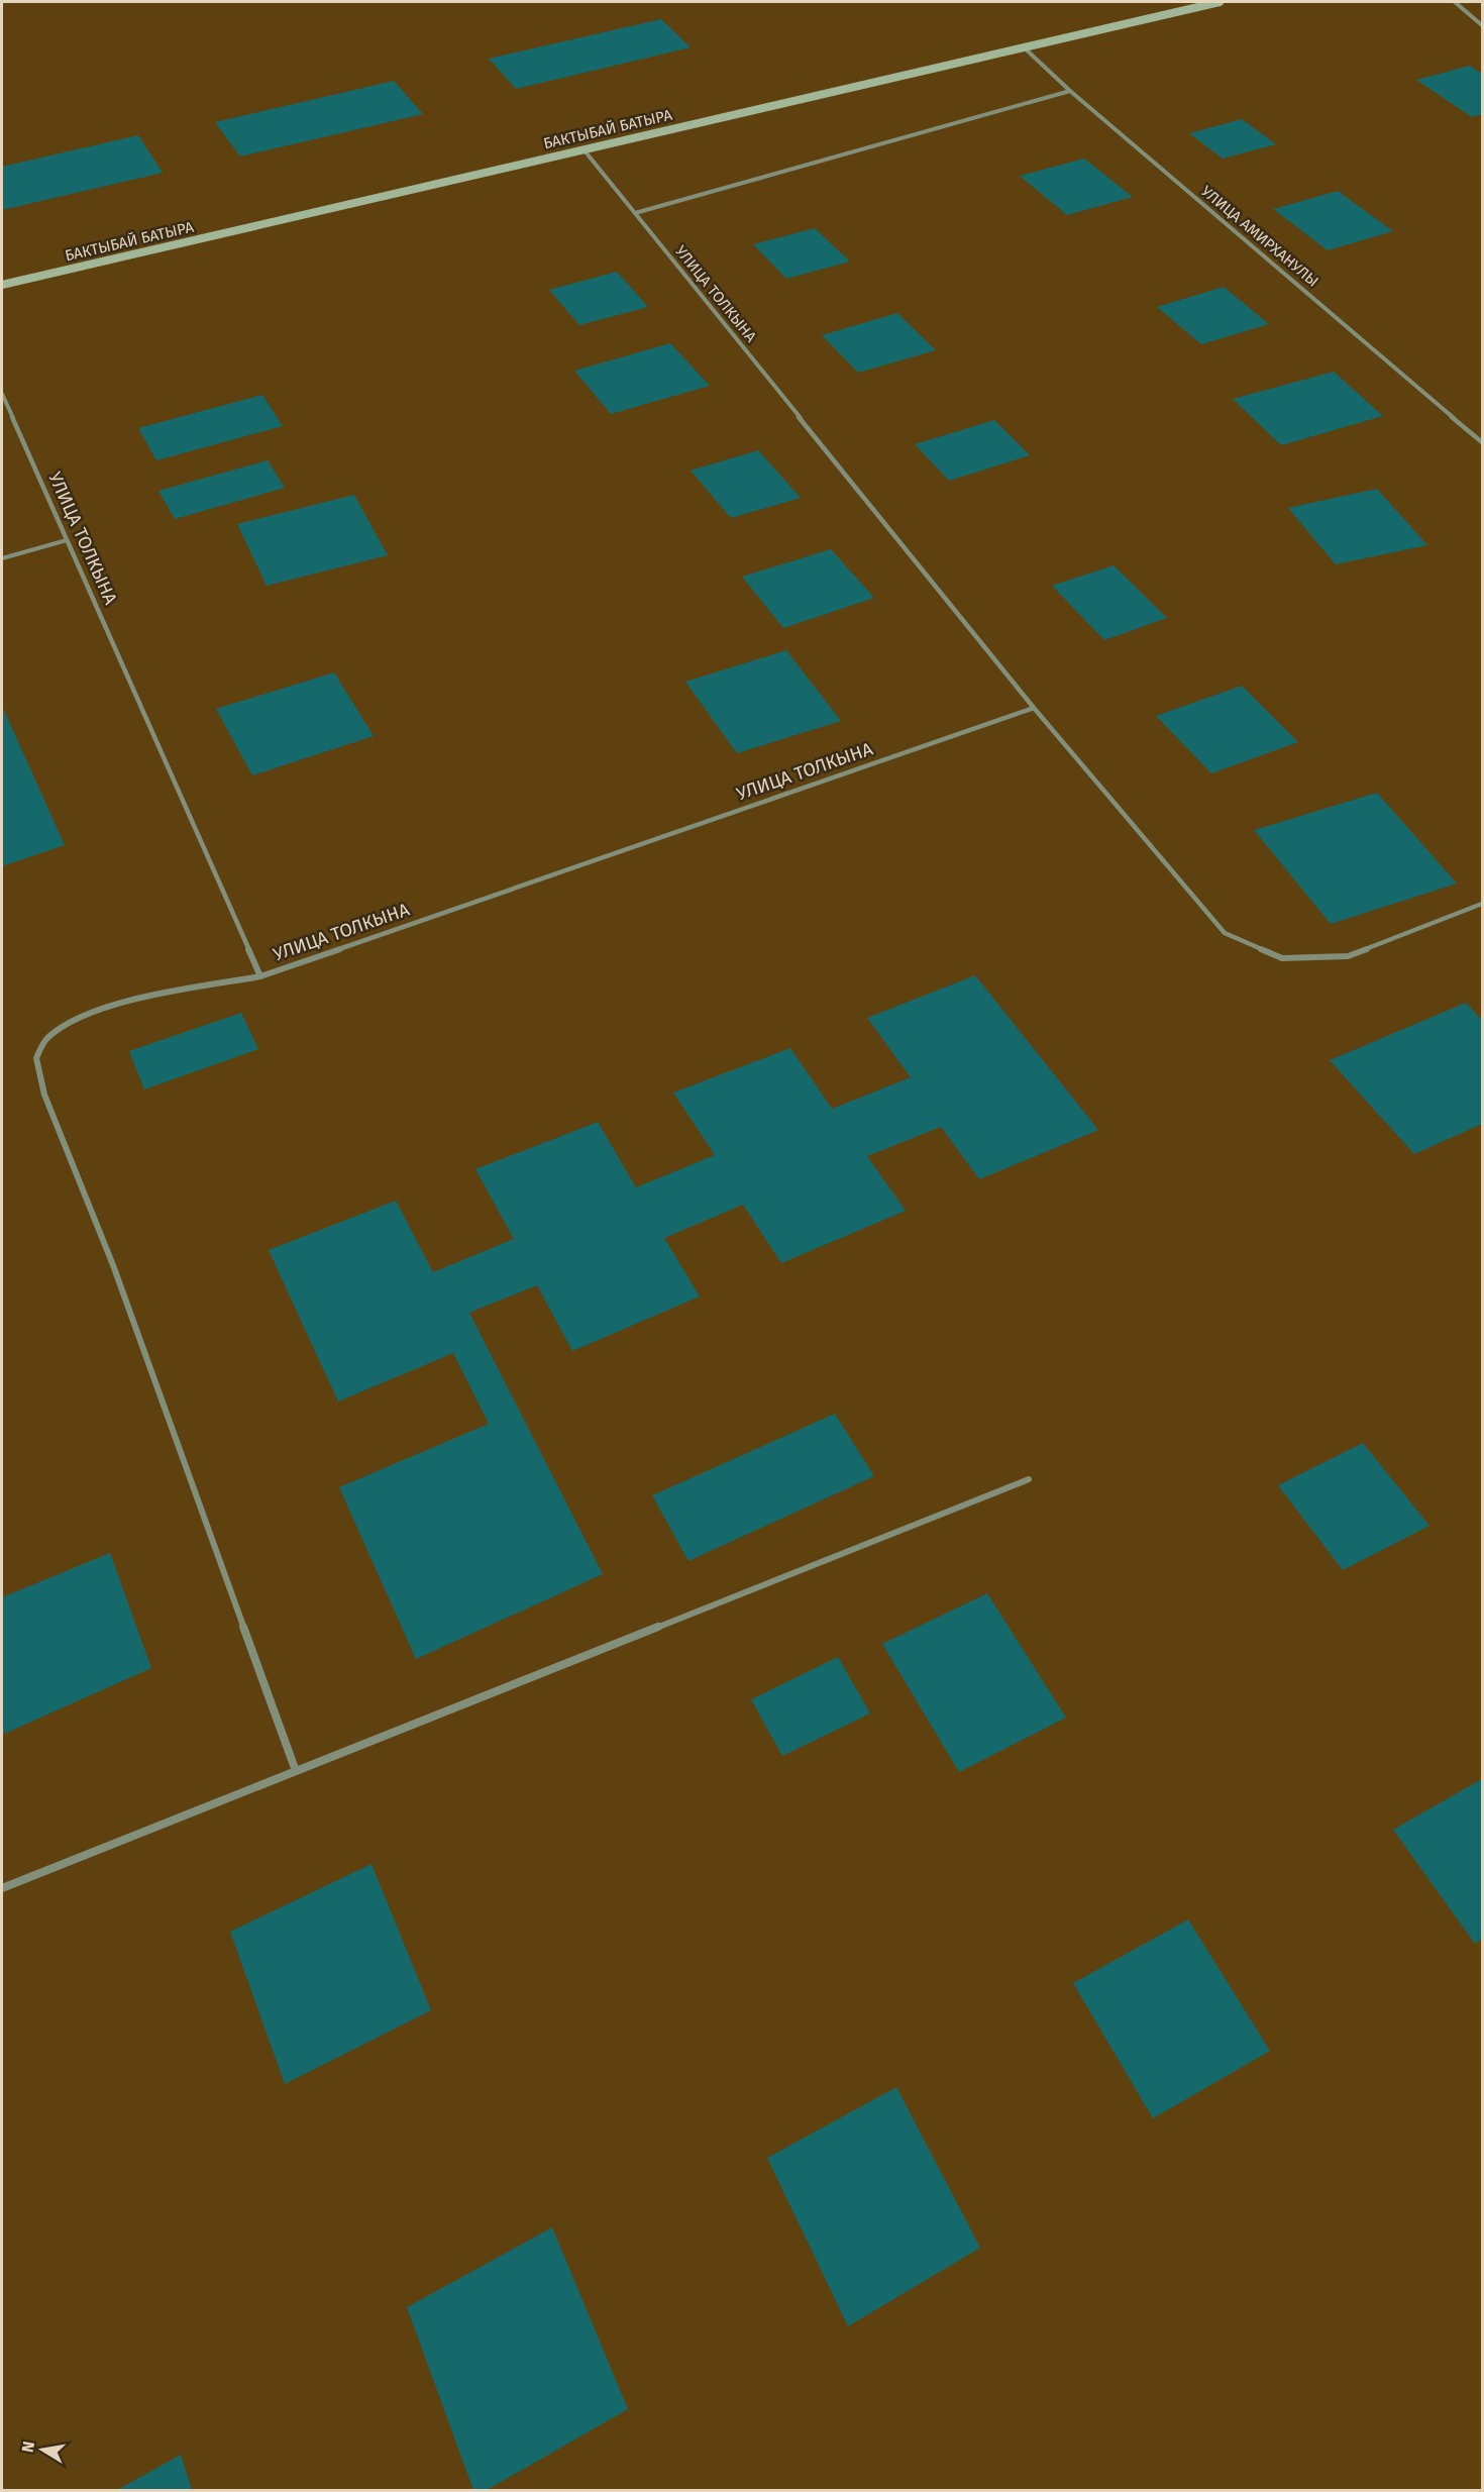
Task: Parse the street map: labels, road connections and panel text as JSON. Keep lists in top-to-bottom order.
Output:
{
  "streets": {
    "street": ["БАКТЫБАЙ БАТЫРА", "УЛИЦА АМИРХАНУЛЫ", "УЛИЦА ТОЛКЫНА"]
  },
  "crossings": [
    ["БАКТЫБАЙ БАТЫРА", "УЛИЦА АМИРХАНУЛЫ"],
    ["БАКТЫБАЙ БАТЫРА", "УЛИЦА ТОЛКЫНА"]
  ],
  "north": "left"
}
